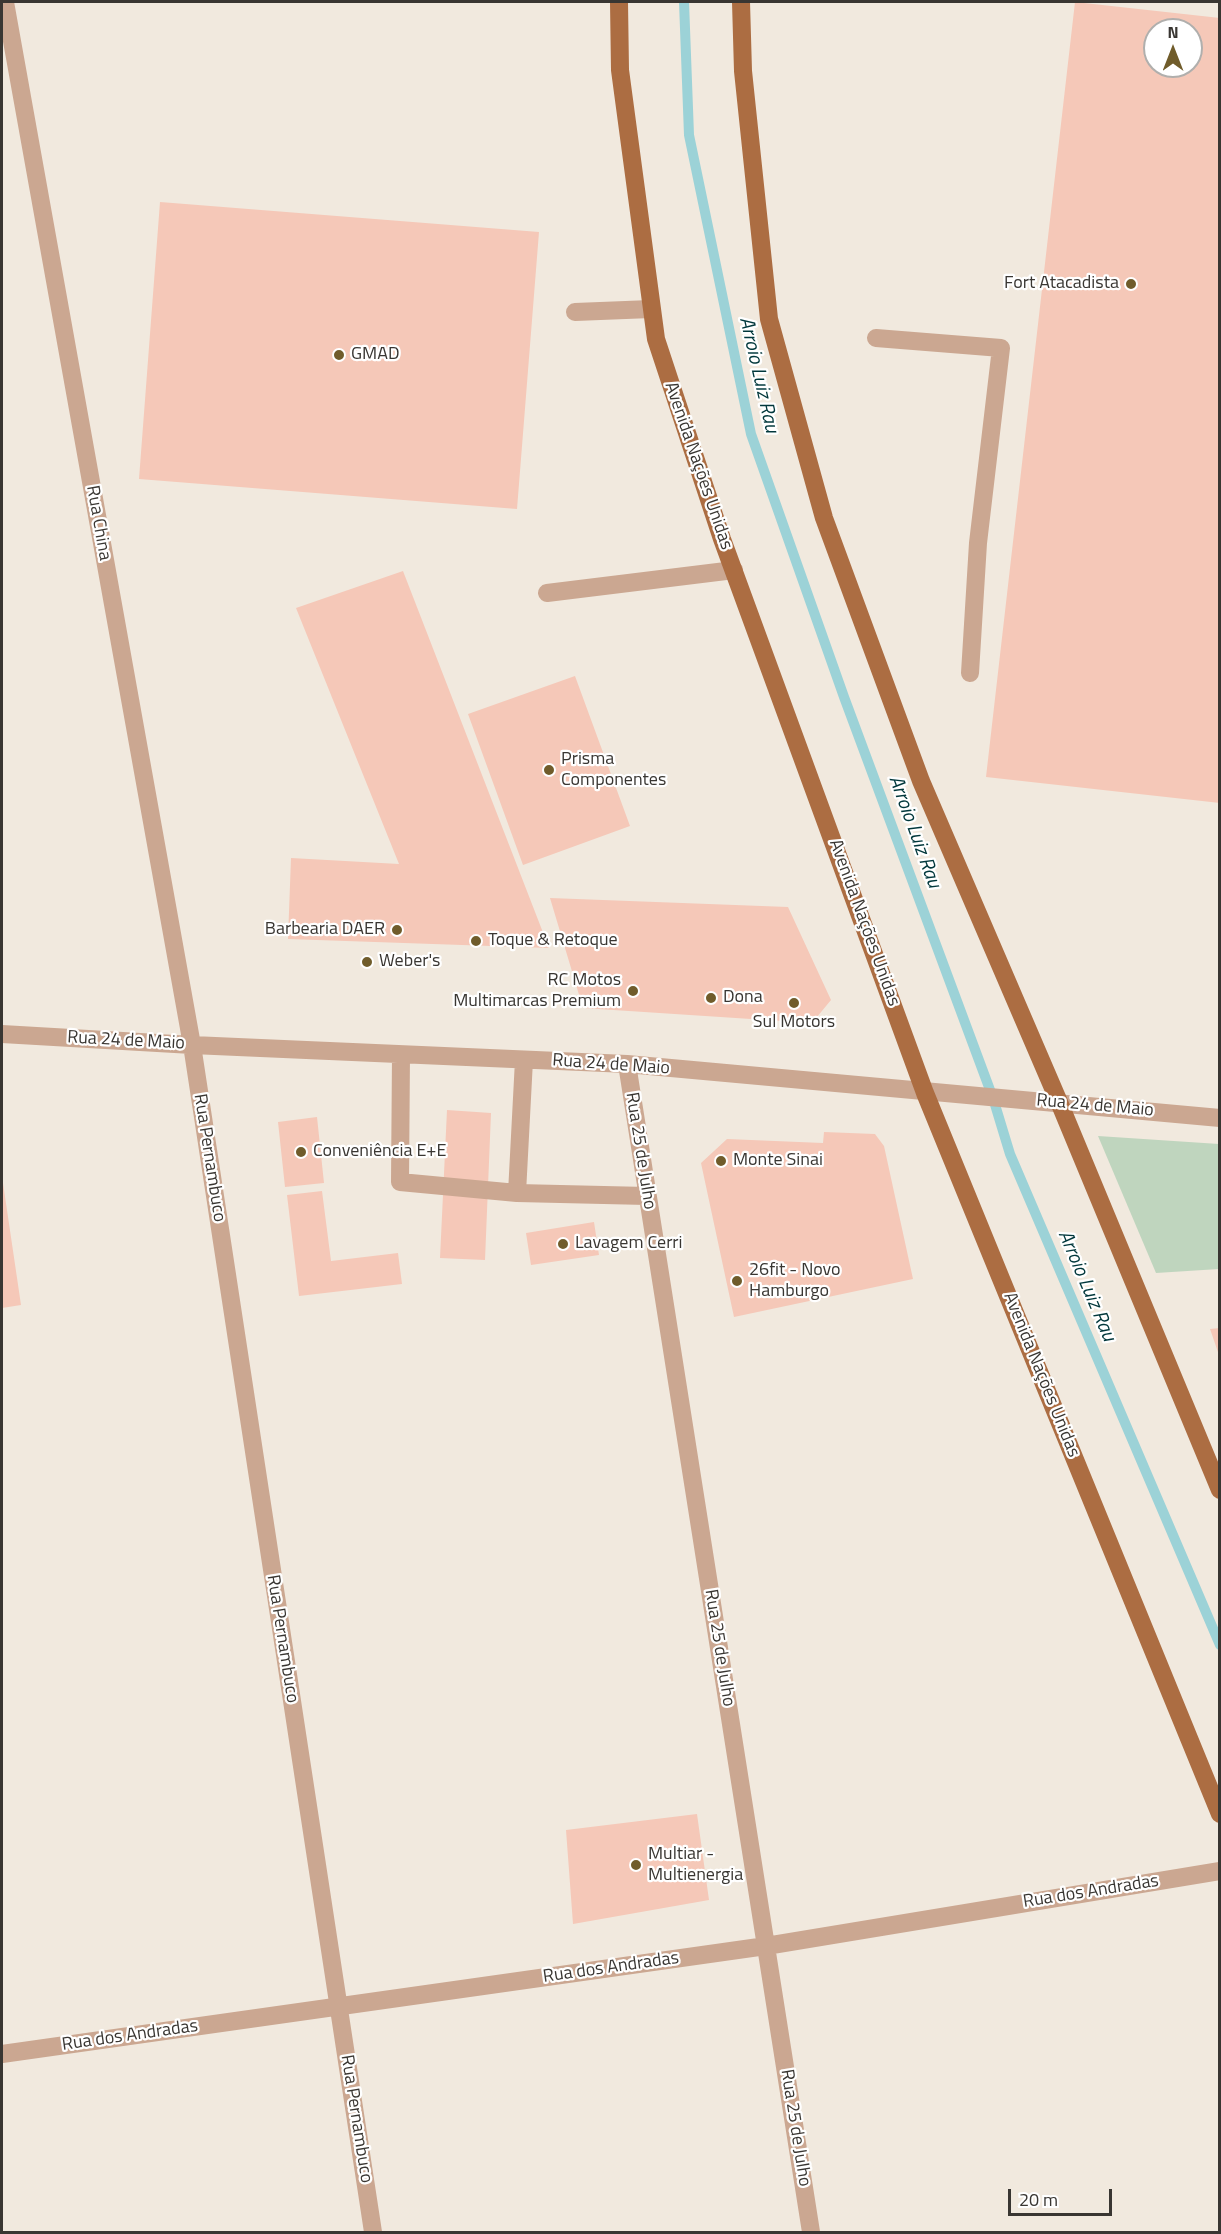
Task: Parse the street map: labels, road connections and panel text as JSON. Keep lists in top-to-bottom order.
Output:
{
  "streets": {
    "main road": ["Avenida Nações Unidas"],
    "street": [
      "Rua China",
      "Rua 24 de Maio",
      "Rua 25 de Julho",
      "Rua Pernambuco",
      "Rua dos Andradas"
    ]
  },
  "crossings": [
    ["Avenida Nações Unidas", "Rua 24 de Maio"],
    ["Rua China", "Rua 24 de Maio"],
    ["Rua China", "Rua Pernambuco"],
    ["Rua 24 de Maio", "Rua 25 de Julho"],
    ["Rua 24 de Maio", "Rua Pernambuco"],
    ["Rua 25 de Julho", "Rua dos Andradas"],
    ["Rua Pernambuco", "Rua dos Andradas"]
  ],
  "water": ["Arroio Luiz Rau"],
  "places": [
    "Fort Atacadista",
    "GMAD",
    "Prisma Componentes",
    "Barbearia DAER",
    "Toque & Retoque",
    "Weber's",
    "RC Motos Multimarcas Premium",
    "Dona",
    "Sul Motors",
    "Conveniência E+E",
    "Monte Sinai",
    "Lavagem Cerri",
    "26fit - Novo Hamburgo",
    "Multiar - Multienergia"
  ],
  "scale_bar": "20 m",
  "north": "top"
}
